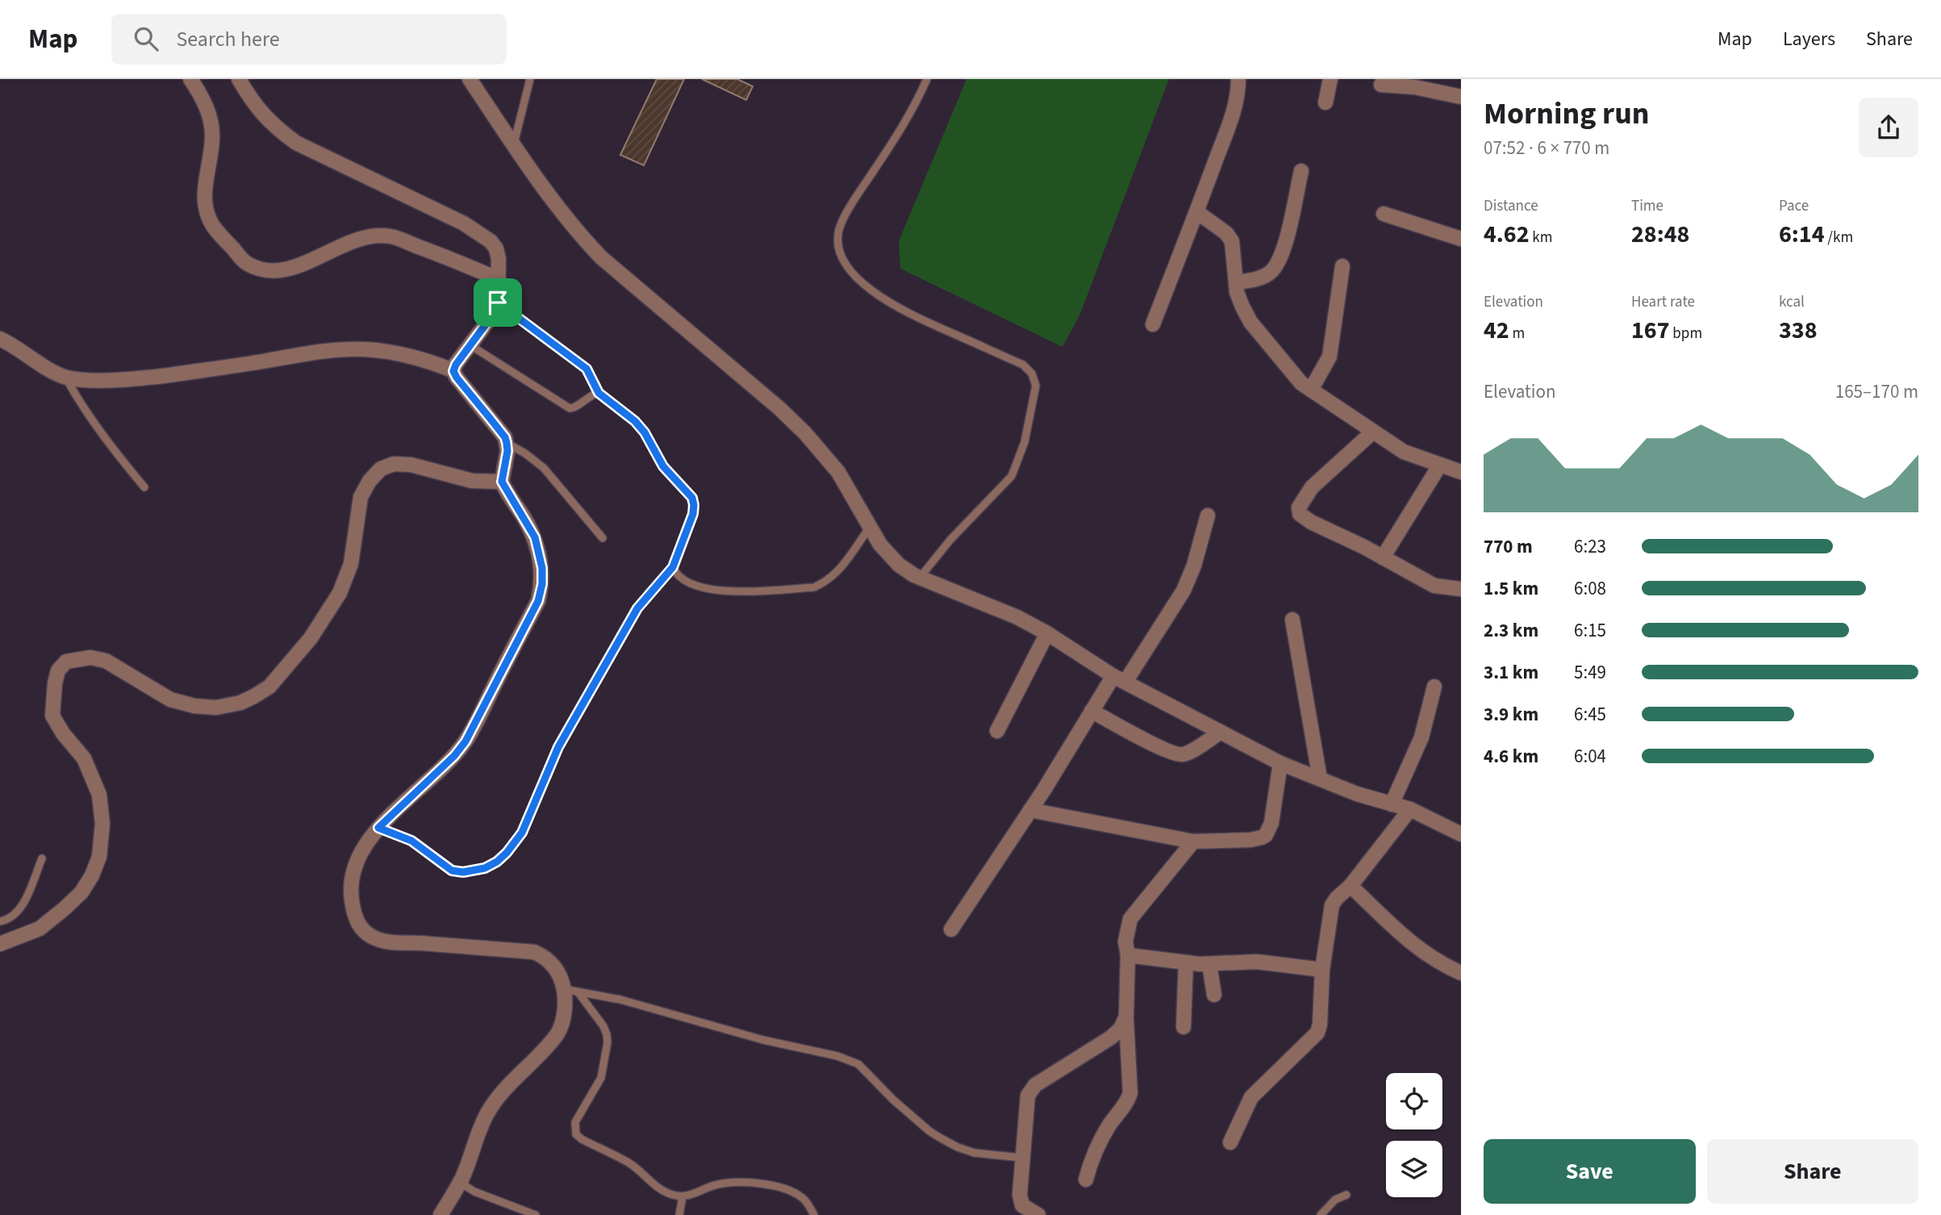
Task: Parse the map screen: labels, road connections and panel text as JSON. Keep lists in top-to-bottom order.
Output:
{
  "page": {
    "header": "Map",
    "search": "Search here",
    "nav": ["Map", "Layers", "Share"],
    "heading": ["Morning run", "07:52 · 6 × 770 m"],
    "stats": [
      ["Distance", "4.62 km"],
      ["Time", "28:48"],
      ["Pace", "6:14 /km"],
      ["Elevation", "42 m"],
      ["Heart rate", "167 bpm"],
      ["kcal", "338"]
    ],
    "chart": ["Elevation", "165–170 m"],
    "list": [
      {
        "name": "770 m",
        "note": "6:23"
      },
      {
        "name": "1.5 km",
        "note": "6:08"
      },
      {
        "name": "2.3 km",
        "note": "6:15"
      },
      {
        "name": "3.1 km",
        "note": "5:49"
      },
      {
        "name": "3.9 km",
        "note": "6:45"
      },
      {
        "name": "4.6 km",
        "note": "6:04"
      }
    ],
    "buttons": ["Save", "Share"]
  }
}
